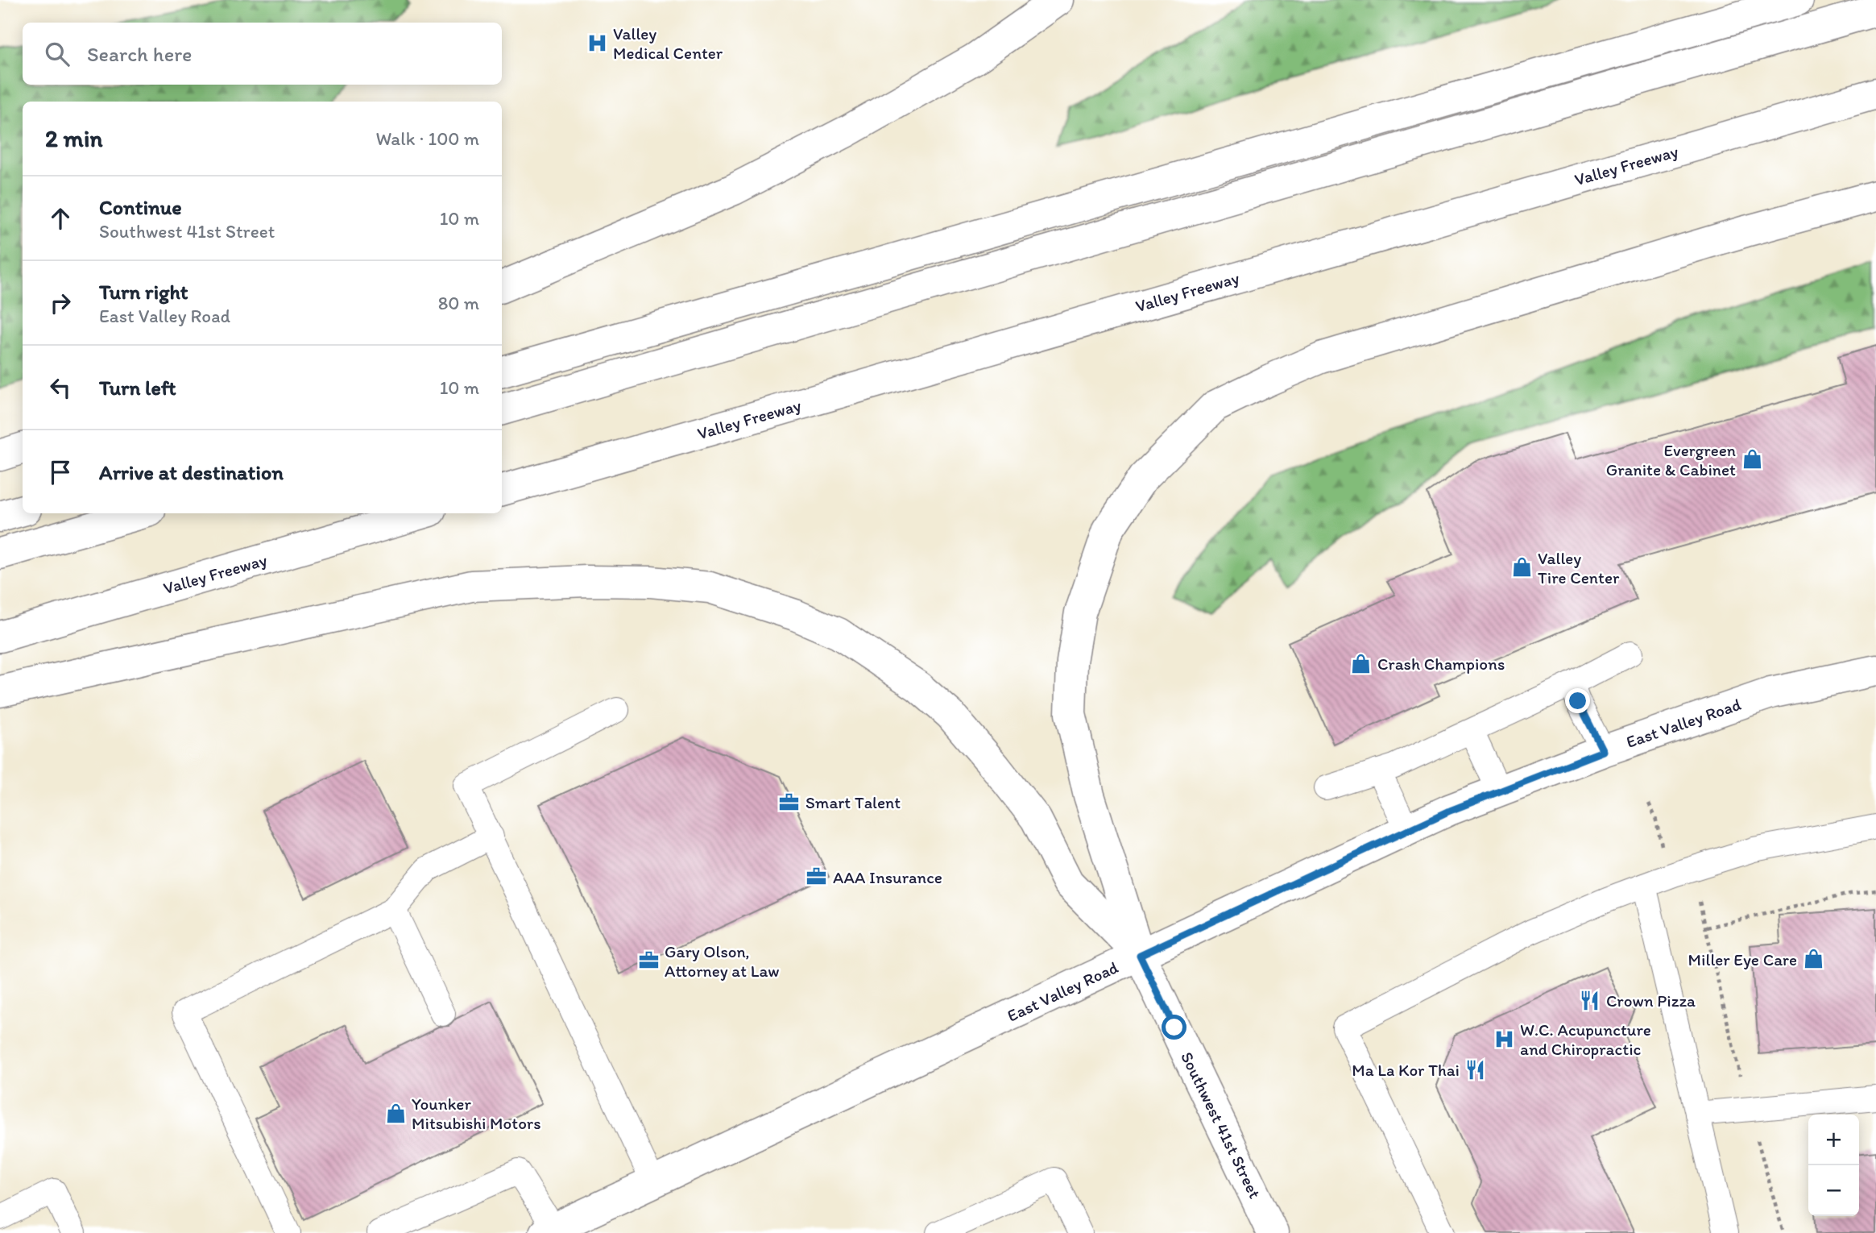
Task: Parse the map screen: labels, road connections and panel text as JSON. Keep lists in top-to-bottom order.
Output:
{
  "streets": {
    "main road": ["Valley Freeway", "East Valley Road", "Southwest 41st Street"]
  },
  "crossings": [
    ["East Valley Road", "Southwest 41st Street"]
  ],
  "places": {
    "hospital": ["Valley Medical Center", "W.C. Acupuncture and Chiropractic"],
    "shop": [
      "Evergreen Granite & Cabinet",
      "Valley Tire Center",
      "Crash Champions",
      "Miller Eye Care",
      "Younker Mitsubishi Motors"
    ],
    "office": ["Smart Talent", "AAA Insurance", "Gary Olson, Attorney at Law"],
    "restaurant": ["Crown Pizza", "Ma La Kor Thai"]
  },
  "page": {
    "search": "Search here",
    "heading": ["2 min", "Walk · 100 m"],
    "list": [
      ["Continue", "Southwest 41st Street", "10 m"],
      ["Turn right", "East Valley Road", "80 m"],
      ["Turn left", "10 m"],
      "Arrive at destination"
    ],
    "map_buttons": ["+", "−"]
  }
}
